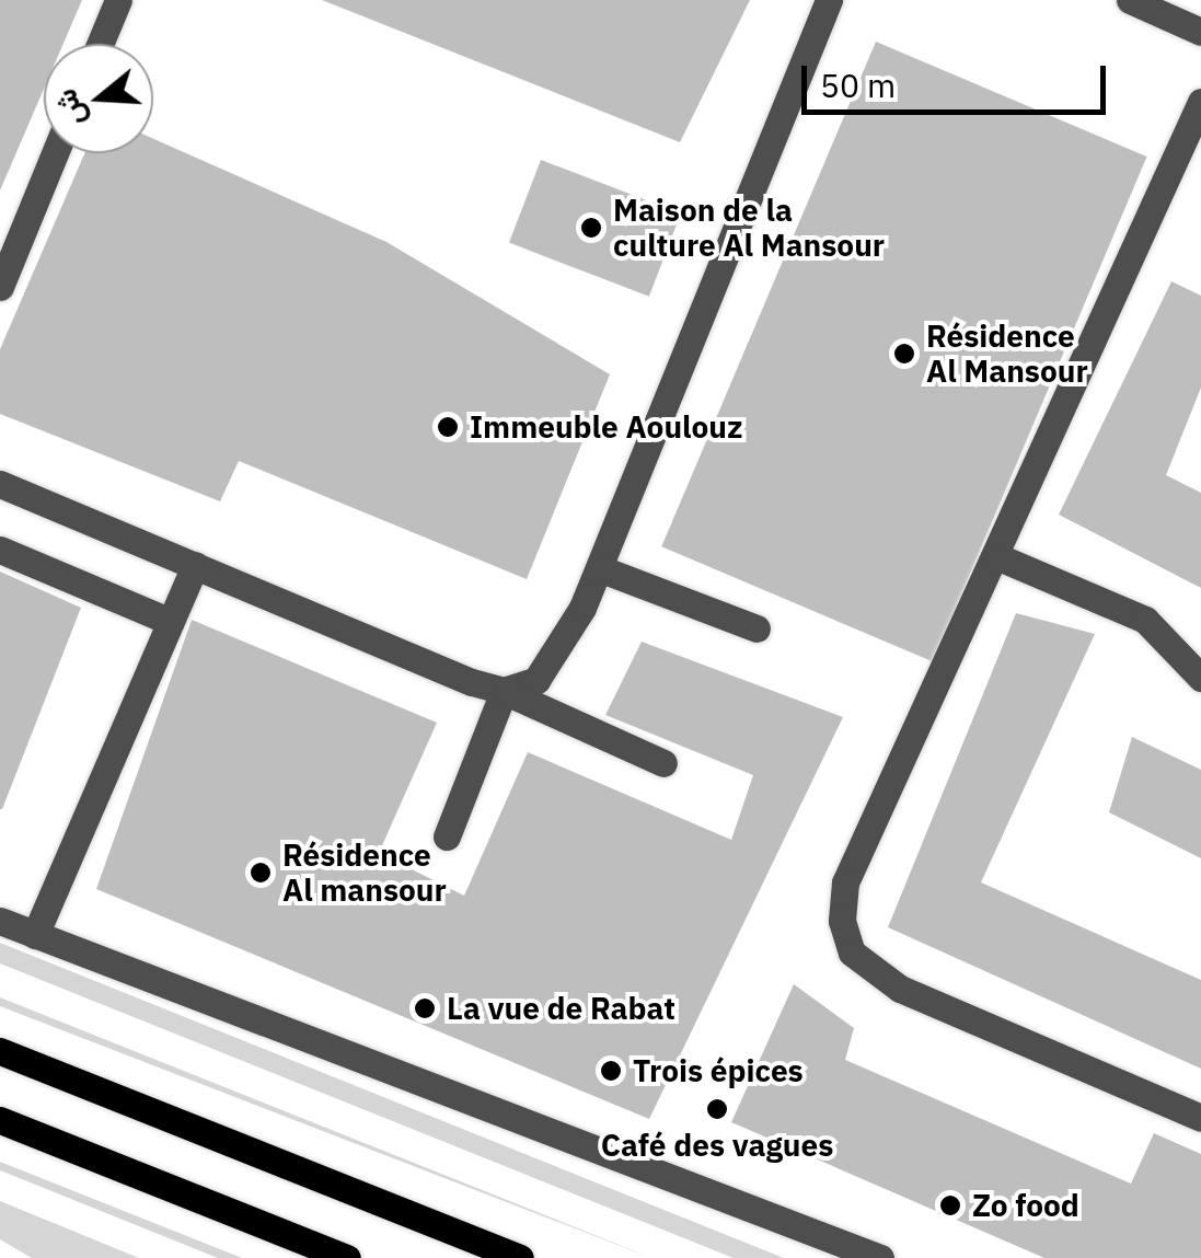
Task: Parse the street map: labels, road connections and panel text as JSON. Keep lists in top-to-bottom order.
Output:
{
  "places": [
    "Maison de la culture Al Mansour",
    "Résidence Al Mansour",
    "Immeuble Aoulouz",
    "Résidence Al mansour",
    "La vue de Rabat",
    "Trois épices",
    "Café des vagues",
    "Zo food"
  ],
  "scale_bar": "50 m",
  "north": "left"
}
